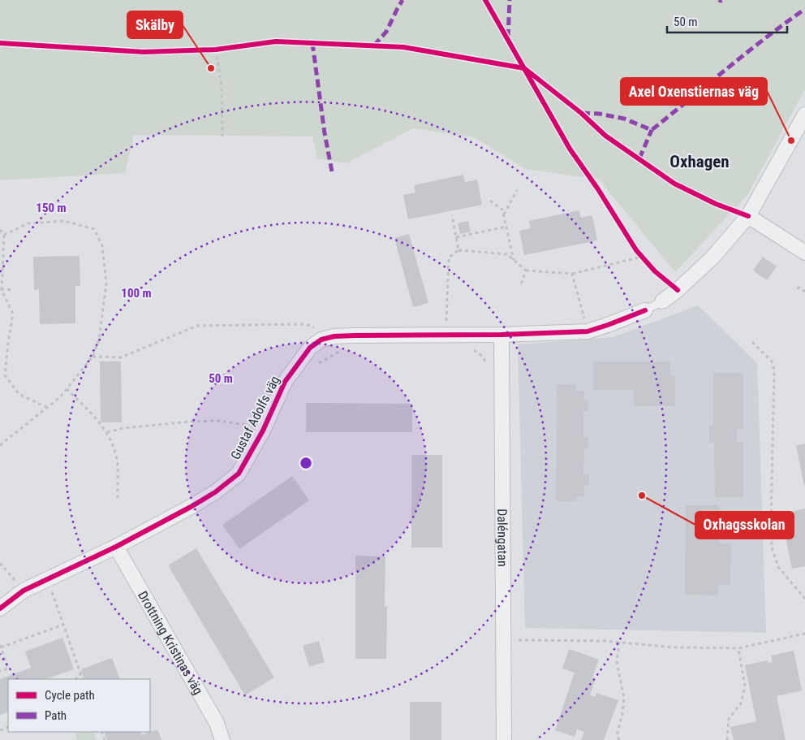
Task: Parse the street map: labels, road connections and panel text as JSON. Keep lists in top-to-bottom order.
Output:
{
  "streets": {
    "street": ["Gustaf Adolfs väg", "Daléngatan", "Drottning Kristinas väg"]
  },
  "crossings": [
    ["Gustaf Adolfs väg", "Daléngatan"],
    ["Gustaf Adolfs väg", "Drottning Kristinas väg"]
  ],
  "districts": ["Oxhagen"],
  "places": ["Skälby", "Axel Oxenstiernas väg", "Oxhagsskolan"],
  "legend": ["Cycle path", "Path"],
  "scale_bar": "50 m",
  "rings": ["150 m", "100 m", "50 m"]
}
